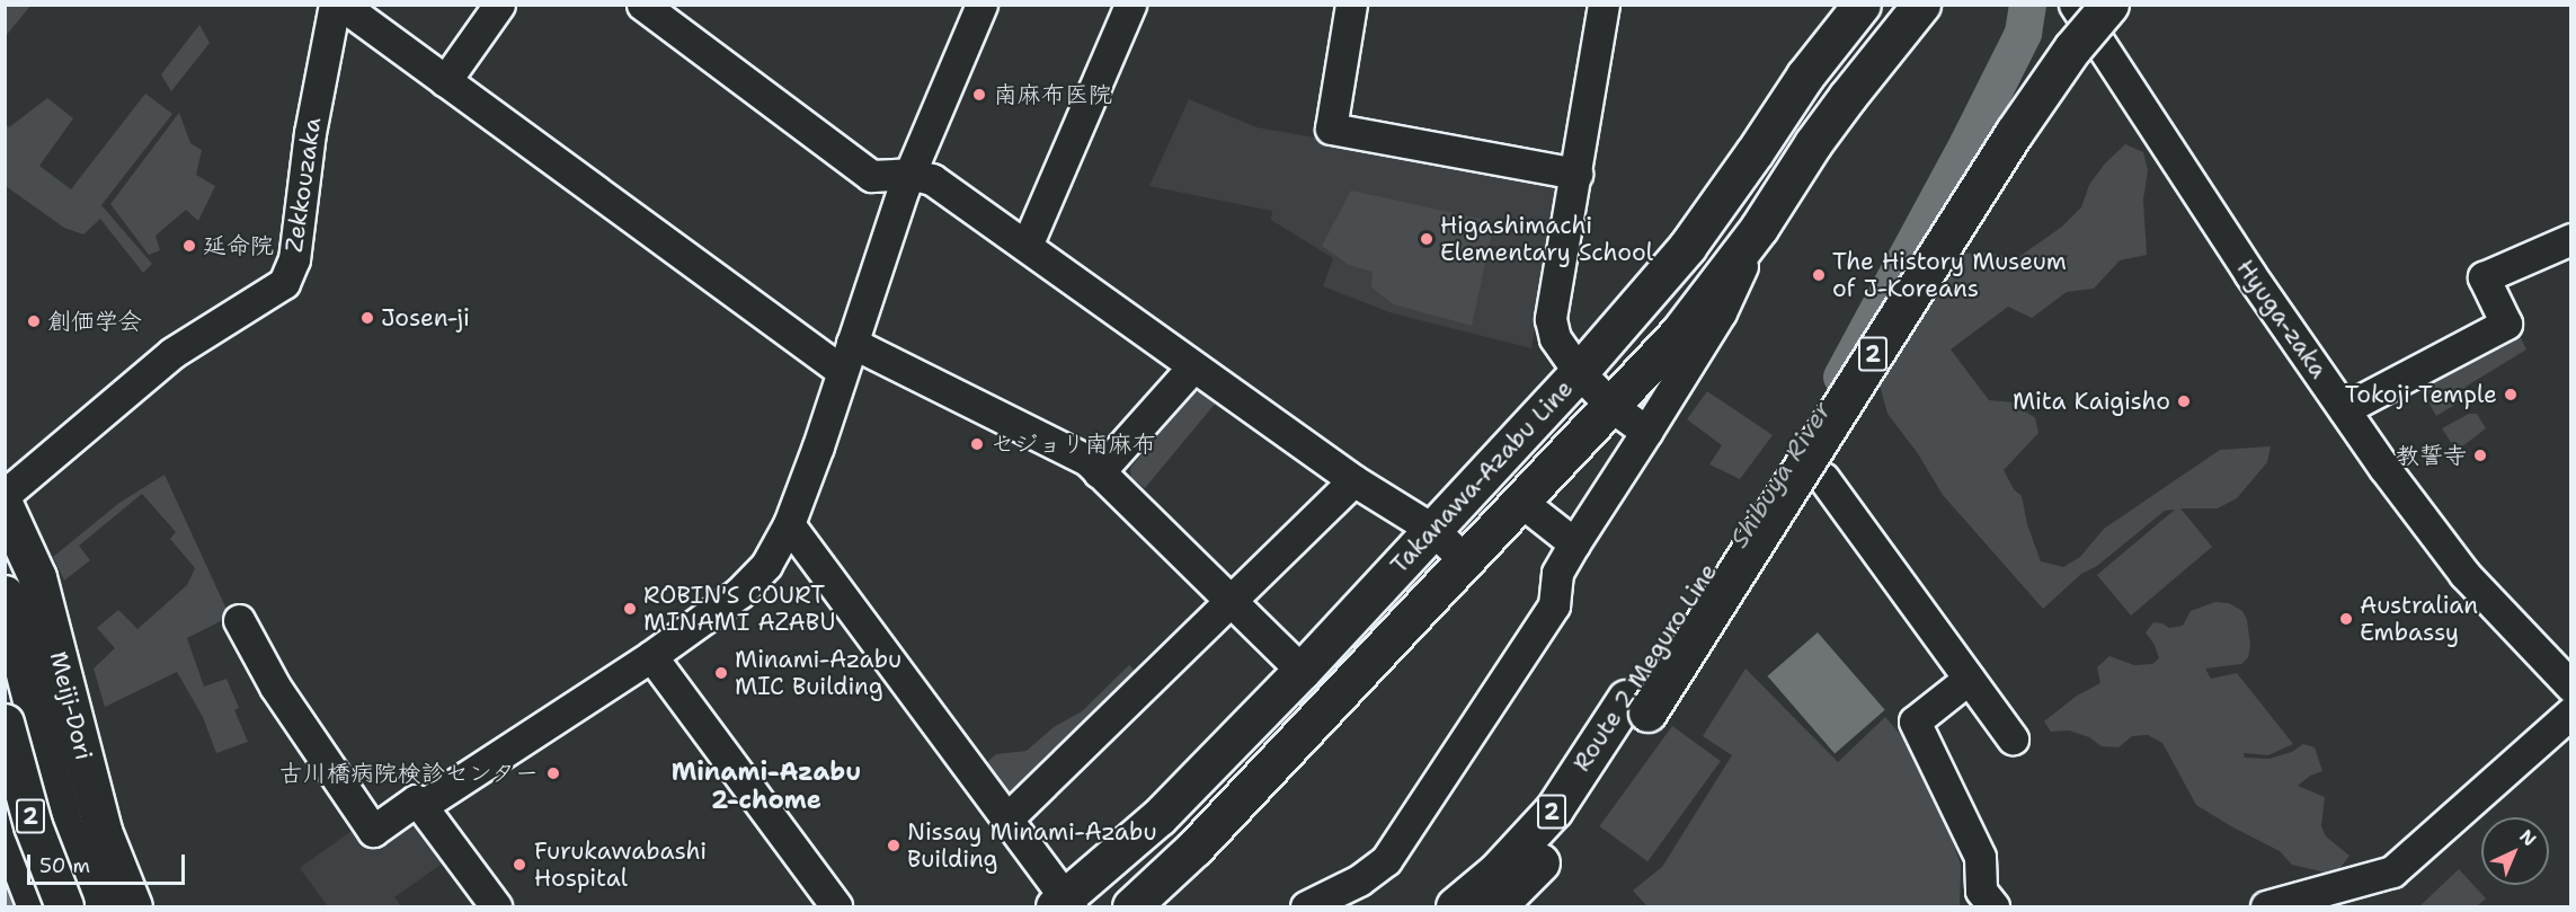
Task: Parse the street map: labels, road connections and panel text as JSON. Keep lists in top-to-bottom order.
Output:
{
  "streets": {
    "main road": [
      "2",
      "Takanawa-Azabu Line",
      "Route 2 Meguro Line",
      "Meiji-Dori"
    ],
    "street": ["Zekkouzaka", "Hyuga-zaka"]
  },
  "crossings": [
    ["2", "Meiji-Dori"]
  ],
  "districts": ["Minami-Azabu 2-chome"],
  "water": ["Shibuya River"],
  "places": [
    "南麻布医院",
    "Higashimachi Elementary School",
    "延命院",
    "The History Museum of J-Koreans",
    "Josen-ji",
    "創価学会",
    "Tokoji Temple",
    "Mita Kaigisho",
    "セジョリ南麻布",
    "教誓寺",
    "ROBIN'S COURT MINAMI AZABU",
    "Australian Embassy",
    "Minami-Azabu MIC Building",
    "古川橋病院検診センター",
    "Nissay Minami-Azabu Building",
    "Furukawabashi Hospital"
  ],
  "scale_bar": "50 m",
  "north": "top right"
}
